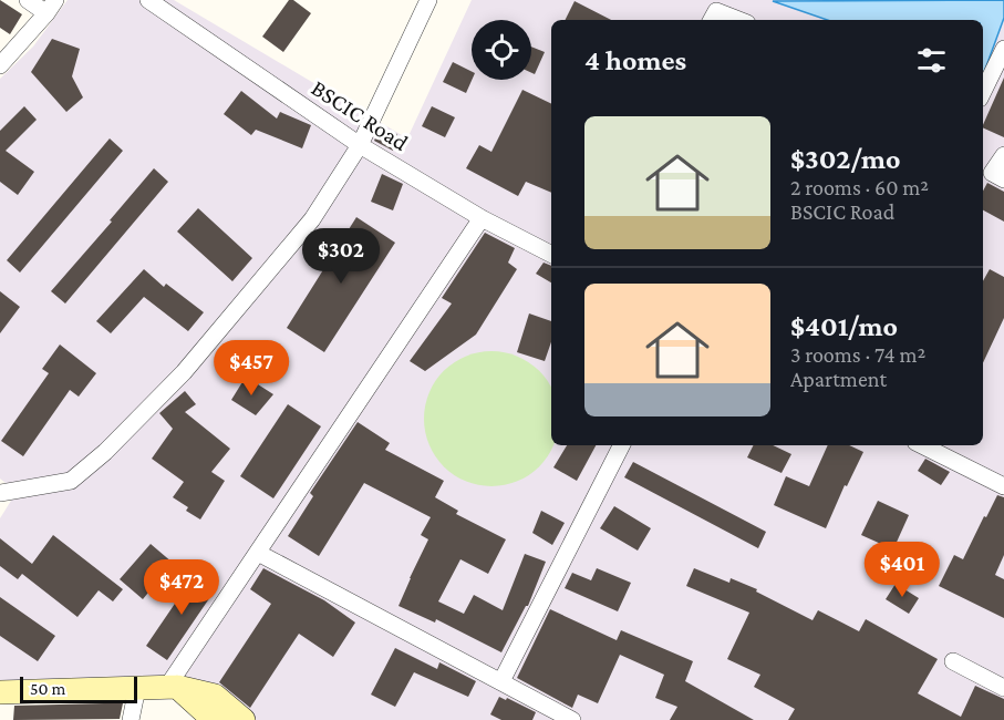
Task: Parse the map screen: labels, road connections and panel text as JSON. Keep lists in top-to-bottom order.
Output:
{
  "streets": {
    "street": ["BSCIC Road"]
  },
  "scale_bar": "50 m",
  "page": {
    "heading": "4 homes",
    "list": [
      {
        "name": "$302/mo",
        "note": "2 rooms · 60 m² · BSCIC Road"
      },
      {
        "name": "$401/mo",
        "note": "3 rooms · 74 m² · Apartment"
      }
    ],
    "price": [
      "$302",
      "$457",
      "$401",
      "$472"
    ],
    "scale": "50 m"
  }
}
